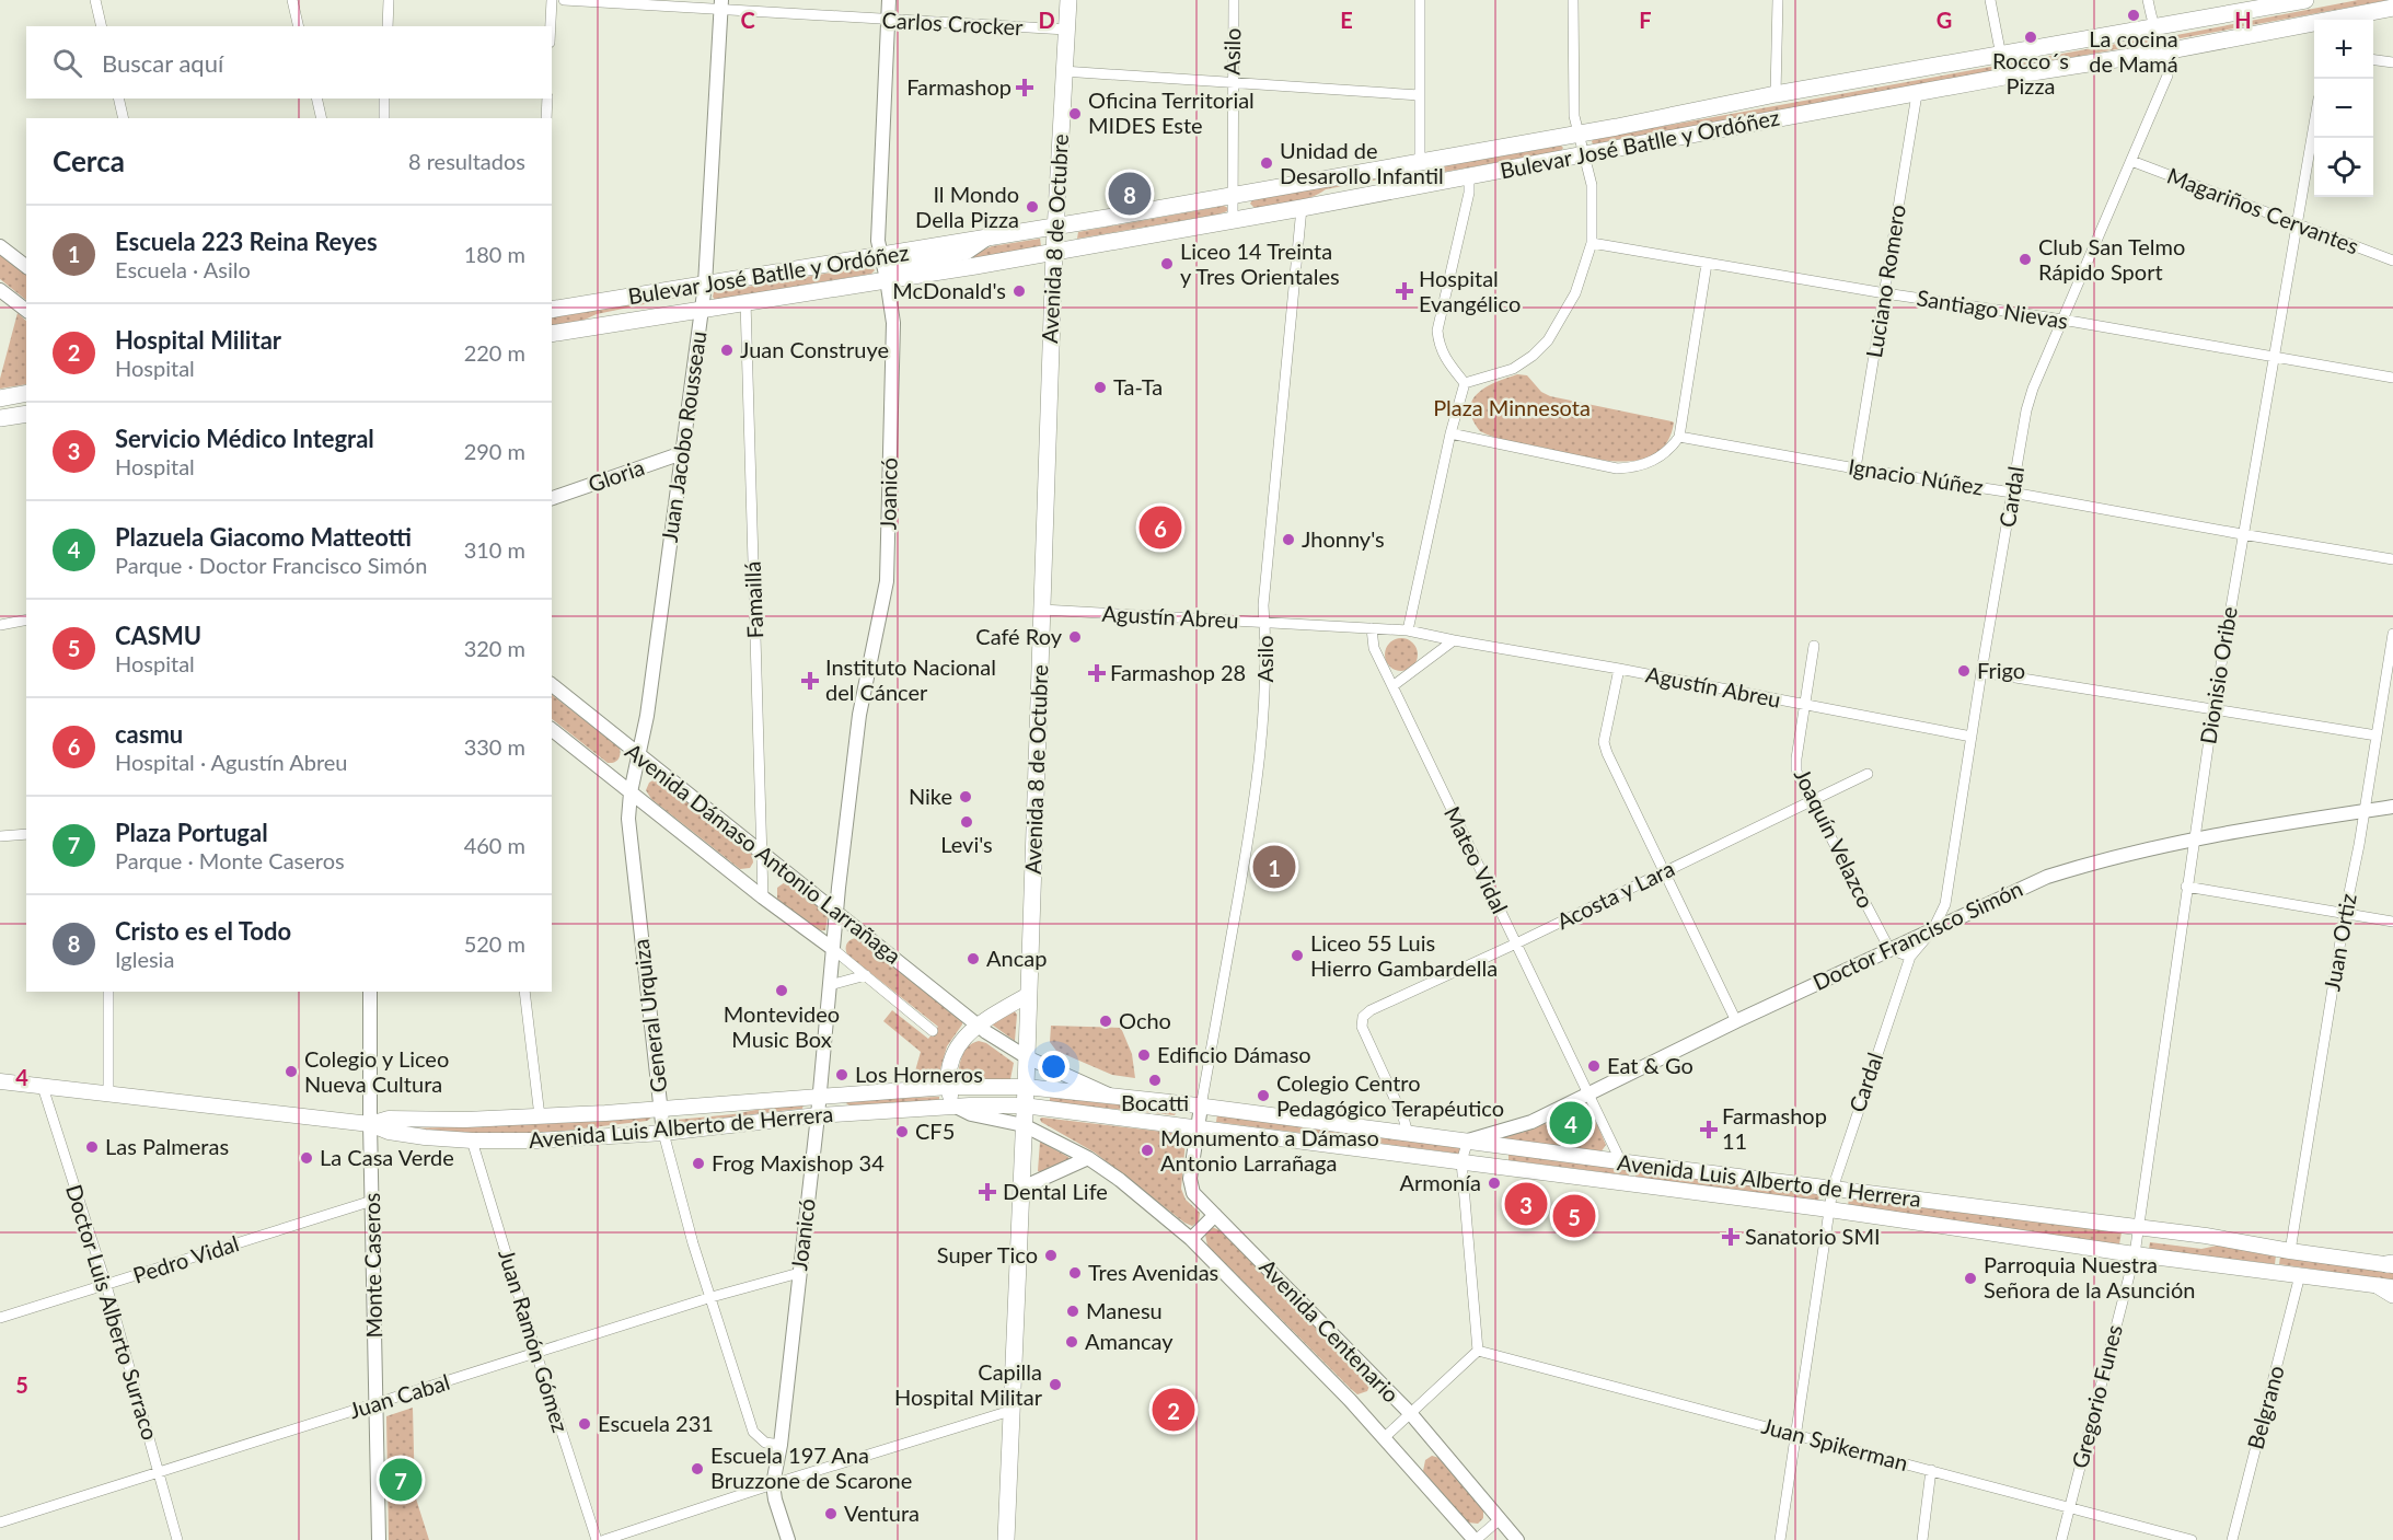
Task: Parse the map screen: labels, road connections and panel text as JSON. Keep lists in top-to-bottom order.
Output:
{
  "streets": {
    "main road": ["Bulevar José Batlle y Ordóñez", "Avenida 8 de Octubre", "Avenida Luis Alberto de Herrera"],
    "street": [
      "Carlos Crocker",
      "Asilo",
      "Magariños Cervantes",
      "Luciano Romero",
      "Santiago Nievas",
      "Juan Jacobo Rousseau",
      "Gloria",
      "Ignacio Núñez",
      "Joanicó",
      "Cardal",
      "Famaillá",
      "Agustín Abreu",
      "Dionisio Oribe",
      "Joaquín Velazco",
      "Avenida Dámaso Antonio Larrañaga",
      "Mateo Vidal",
      "Acosta y Lara",
      "Doctor Francisco Simón",
      "Juan Ortiz",
      "General Urquiza",
      "Pedro Vidal",
      "Monte Caseros",
      "Doctor Luis Alberto Surraco",
      "Avenida Centenario",
      "Juan Ramón Gómez",
      "Juan Cabal",
      "Gregorio Funes",
      "Belgrano",
      "Juan Spikerman"
    ]
  },
  "crossings": [
    ["Carlos Crocker", "Avenida 8 de Octubre"],
    ["Carlos Crocker", "Juan Jacobo Rousseau"],
    ["Carlos Crocker", "Joanicó"],
    ["Asilo", "Bulevar José Batlle y Ordóñez"],
    ["Asilo", "Agustín Abreu"],
    ["Asilo", "Avenida Luis Alberto de Herrera"],
    ["Asilo", "Avenida Centenario"],
    ["Bulevar José Batlle y Ordóñez", "Avenida 8 de Octubre"],
    ["Bulevar José Batlle y Ordóñez", "Luciano Romero"],
    ["Bulevar José Batlle y Ordóñez", "Juan Jacobo Rousseau"],
    ["Bulevar José Batlle y Ordóñez", "Joanicó"],
    ["Bulevar José Batlle y Ordóñez", "Cardal"],
    ["Bulevar José Batlle y Ordóñez", "Famaillá"],
    ["Magariños Cervantes", "Cardal"],
    ["Magariños Cervantes", "Dionisio Oribe"],
    ["Avenida 8 de Octubre", "Agustín Abreu"],
    ["Avenida 8 de Octubre", "Avenida Dámaso Antonio Larrañaga"],
    ["Avenida 8 de Octubre", "Avenida Luis Alberto de Herrera"],
    ["Avenida 8 de Octubre", "Avenida Centenario"],
    ["Luciano Romero", "Santiago Nievas"],
    ["Luciano Romero", "Ignacio Núñez"],
    ["Santiago Nievas", "Cardal"],
    ["Santiago Nievas", "Dionisio Oribe"],
    ["Juan Jacobo Rousseau", "Gloria"],
    ["Juan Jacobo Rousseau", "Avenida Dámaso Antonio Larrañaga"],
    ["Juan Jacobo Rousseau", "General Urquiza"],
    ["Ignacio Núñez", "Cardal"],
    ["Ignacio Núñez", "Dionisio Oribe"],
    ["Joanicó", "Avenida Dámaso Antonio Larrañaga"],
    ["Joanicó", "General Urquiza"],
    ["Joanicó", "Avenida Luis Alberto de Herrera"],
    ["Joanicó", "Juan Cabal"],
    ["Cardal", "Agustín Abreu"],
    ["Cardal", "Doctor Francisco Simón"],
    ["Cardal", "Avenida Luis Alberto de Herrera"],
    ["Cardal", "Juan Spikerman"],
    ["Famaillá", "Avenida Dámaso Antonio Larrañaga"],
    ["Agustín Abreu", "Joaquín Velazco"],
    ["Agustín Abreu", "Mateo Vidal"],
    ["Dionisio Oribe", "Doctor Francisco Simón"],
    ["Dionisio Oribe", "Avenida Luis Alberto de Herrera"],
    ["Dionisio Oribe", "Gregorio Funes"],
    ["Joaquín Velazco", "Acosta y Lara"],
    ["Joaquín Velazco", "Doctor Francisco Simón"],
    ["Avenida Dámaso Antonio Larrañaga", "General Urquiza"],
    ["Avenida Dámaso Antonio Larrañaga", "Avenida Luis Alberto de Herrera"],
    ["Mateo Vidal", "Acosta y Lara"],
    ["Mateo Vidal", "Doctor Francisco Simón"],
    ["Mateo Vidal", "Avenida Luis Alberto de Herrera"],
    ["Acosta y Lara", "Avenida Luis Alberto de Herrera"],
    ["Doctor Francisco Simón", "Juan Ortiz"],
    ["Doctor Francisco Simón", "Avenida Luis Alberto de Herrera"],
    ["Juan Ortiz", "Avenida Luis Alberto de Herrera"],
    ["General Urquiza", "Avenida Luis Alberto de Herrera"],
    ["General Urquiza", "Juan Cabal"],
    ["Avenida Luis Alberto de Herrera", "Monte Caseros"],
    ["Avenida Luis Alberto de Herrera", "Doctor Luis Alberto Surraco"],
    ["Avenida Luis Alberto de Herrera", "Avenida Centenario"],
    ["Avenida Luis Alberto de Herrera", "Juan Ramón Gómez"],
    ["Avenida Luis Alberto de Herrera", "Gregorio Funes"],
    ["Avenida Luis Alberto de Herrera", "Belgrano"],
    ["Pedro Vidal", "Monte Caseros"],
    ["Pedro Vidal", "Doctor Luis Alberto Surraco"],
    ["Monte Caseros", "Juan Cabal"],
    ["Doctor Luis Alberto Surraco", "Juan Cabal"],
    ["Juan Ramón Gómez", "Juan Cabal"],
    ["Gregorio Funes", "Juan Spikerman"]
  ],
  "parks": ["Plaza Minnesota"],
  "places": {
    "other": [
      "La cocina de Mamá",
      "Rocco´s Pizza",
      "Oficina Territorial MIDES Este",
      "Unidad de Desarollo Infantil",
      "Il Mondo Della Pizza",
      "Club San Telmo Rápido Sport",
      "Liceo 14 Treinta y Tres Orientales",
      "McDonald's",
      "Juan Construye",
      "Ta-Ta",
      "Jhonny's",
      "Café Roy",
      "Frigo",
      "Nike",
      "Levi's",
      "Liceo 55 Luis Hierro Gambardella",
      "Ancap",
      "Montevideo Music Box",
      "Ocho",
      "Edificio Dámaso",
      "Eat & Go",
      "Colegio y Liceo Nueva Cultura",
      "Los Horneros",
      "Bocatti",
      "Colegio Centro Pedagógico Terapéutico",
      "CF5",
      "Las Palmeras",
      "Monumento a Dámaso Antonio Larrañaga",
      "La Casa Verde",
      "Frog Maxishop 34",
      "Armonía",
      "Super Tico",
      "Tres Avenidas",
      "Parroquia Nuestra Señora de la Asunción",
      "Manesu",
      "Amancay",
      "Capilla Hospital Militar",
      "Escuela 231",
      "Escuela 197 Ana Bruzzone de Scarone",
      "Ventura"
    ],
    "health": [
      "Farmashop",
      "Hospital Evangélico",
      "Farmashop 28",
      "Instituto Nacional del Cáncer",
      "Farmashop 11",
      "Dental Life",
      "Sanatorio SMI"
    ]
  },
  "page": {
    "map_buttons": ["+", "−"],
    "search": "Buscar aquí",
    "heading": ["Cerca", "8 resultados"],
    "pins": [
      "8",
      "6",
      "1",
      "4",
      "3",
      "5",
      "2",
      "7"
    ],
    "list": [
      {
        "mark": "1",
        "name": "Escuela 223 Reina Reyes",
        "note": "Escuela · Asilo",
        "value": "180 m"
      },
      {
        "mark": "2",
        "name": "Hospital Militar",
        "note": "Hospital",
        "value": "220 m"
      },
      {
        "mark": "3",
        "name": "Servicio Médico Integral",
        "note": "Hospital",
        "value": "290 m"
      },
      {
        "mark": "4",
        "name": "Plazuela Giacomo Matteotti",
        "note": "Parque · Doctor Francisco Simón",
        "value": "310 m"
      },
      {
        "mark": "5",
        "name": "CASMU",
        "note": "Hospital",
        "value": "320 m"
      },
      {
        "mark": "6",
        "name": "casmu",
        "note": "Hospital · Agustín Abreu",
        "value": "330 m"
      },
      {
        "mark": "7",
        "name": "Plaza Portugal",
        "note": "Parque · Monte Caseros",
        "value": "460 m"
      },
      {
        "mark": "8",
        "name": "Cristo es el Todo",
        "note": "Iglesia",
        "value": "520 m"
      }
    ]
  },
  "grid": {
    "columns": [
      "C",
      "D",
      "E",
      "F",
      "G",
      "H"
    ],
    "rows": ["4", "5"]
  }
}
